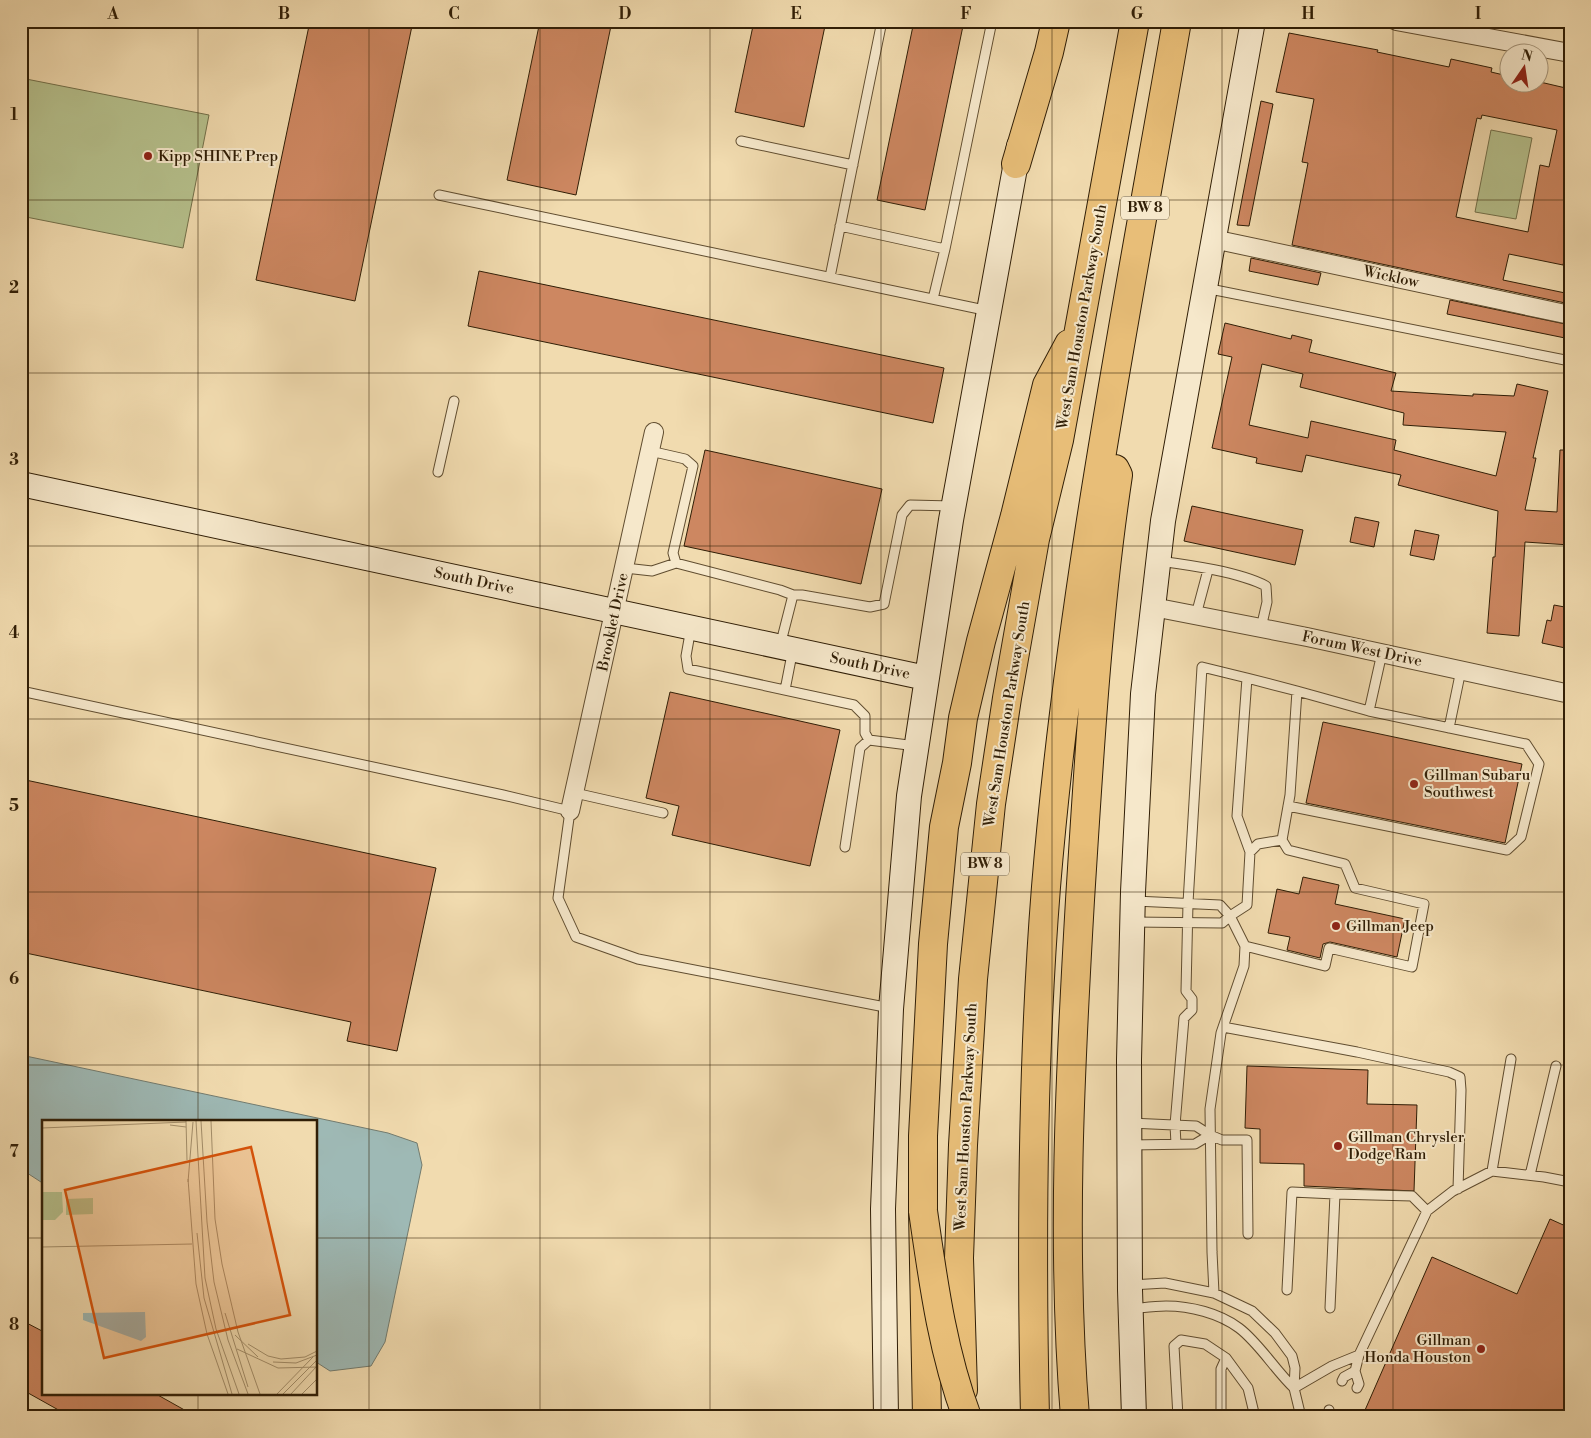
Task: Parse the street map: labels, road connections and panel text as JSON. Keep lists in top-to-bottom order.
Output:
{
  "streets": {
    "highway": ["BW 8", "West Sam Houston Parkway South"],
    "main road": ["South Drive"],
    "street": ["Wicklow", "Brooklet Drive", "Forum West Drive"]
  },
  "crossings": [
    ["South Drive", "Brooklet Drive"]
  ],
  "places": [
    "Kipp SHINE Prep",
    "Gillman Subaru Southwest",
    "Gillman Jeep",
    "Gillman Chrysler Dodge Ram",
    "Gillman Honda Houston"
  ],
  "north": "top",
  "grid": {
    "columns": [
      "A",
      "B",
      "C",
      "D",
      "E",
      "F",
      "G",
      "H",
      "I"
    ],
    "rows": [
      "1",
      "2",
      "3",
      "4",
      "5",
      "6",
      "7",
      "8"
    ]
  }
}
